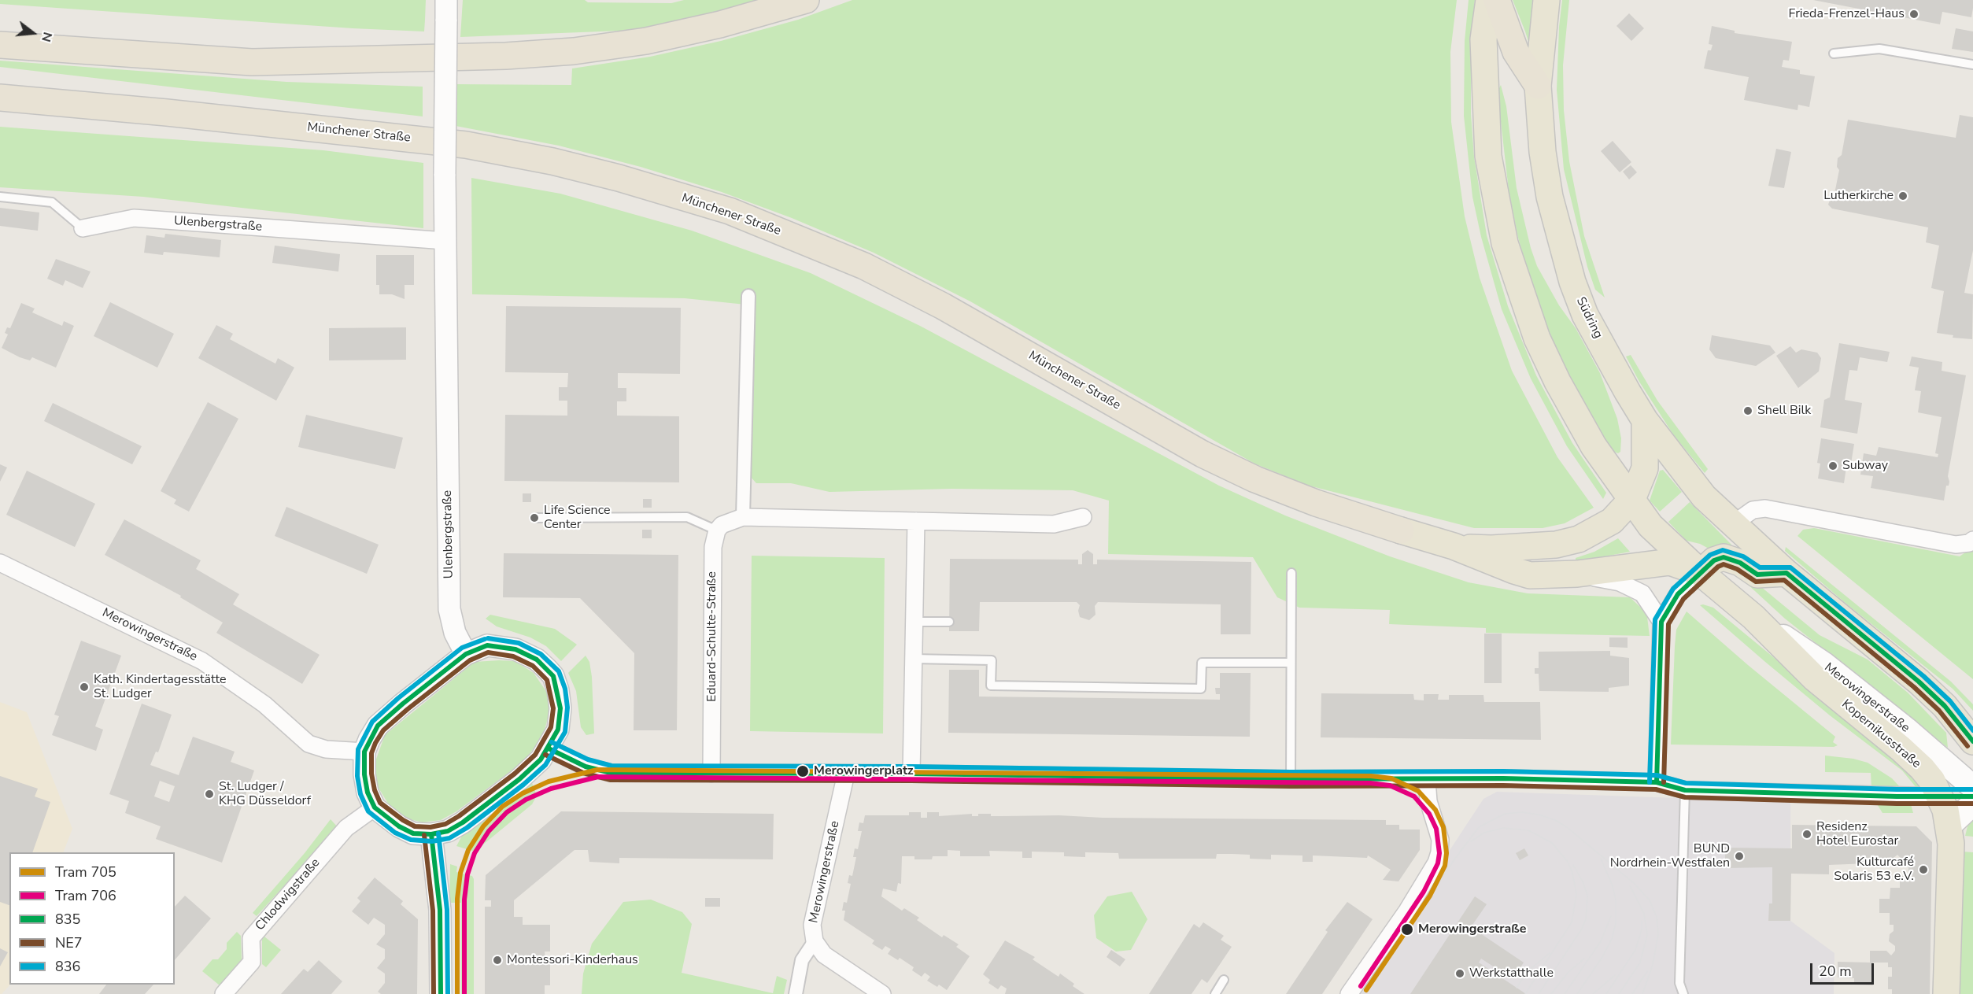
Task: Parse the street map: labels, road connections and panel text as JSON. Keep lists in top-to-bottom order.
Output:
{
  "streets": {
    "highway": ["Münchener Straße"],
    "main road": ["Südring", "Merowingerstraße", "Kopernikusstraße"],
    "street": ["Ulenbergstraße", "Eduard-Schulte-Straße", "Chlodwigstraße"]
  },
  "crossings": [
    ["Merowingerstraße", "Kopernikusstraße"]
  ],
  "places": [
    "Frieda-Frenzel-Haus",
    "Lutherkirche",
    "Shell Bilk",
    "Subway",
    "Life Science Center",
    "Kath. Kindertagesstätte St. Ludger",
    "Merowingerplatz",
    "St. Ludger / KHG Düsseldorf",
    "Residenz Hotel Eurostar",
    "BUND Nordrhein-Westfalen",
    "Kulturcafé Solaris 53 e.V.",
    "Merowingerstraße",
    "Montessori-Kinderhaus",
    "Werkstatthalle"
  ],
  "lines": [
    "transit line 836",
    "transit line 835",
    "transit line NE7",
    "tram line 705",
    "tram line 706"
  ],
  "legend": [
    "Tram 705",
    "Tram 706",
    "835",
    "NE7",
    "836"
  ],
  "scale_bar": "20 m",
  "north": "right"
}
